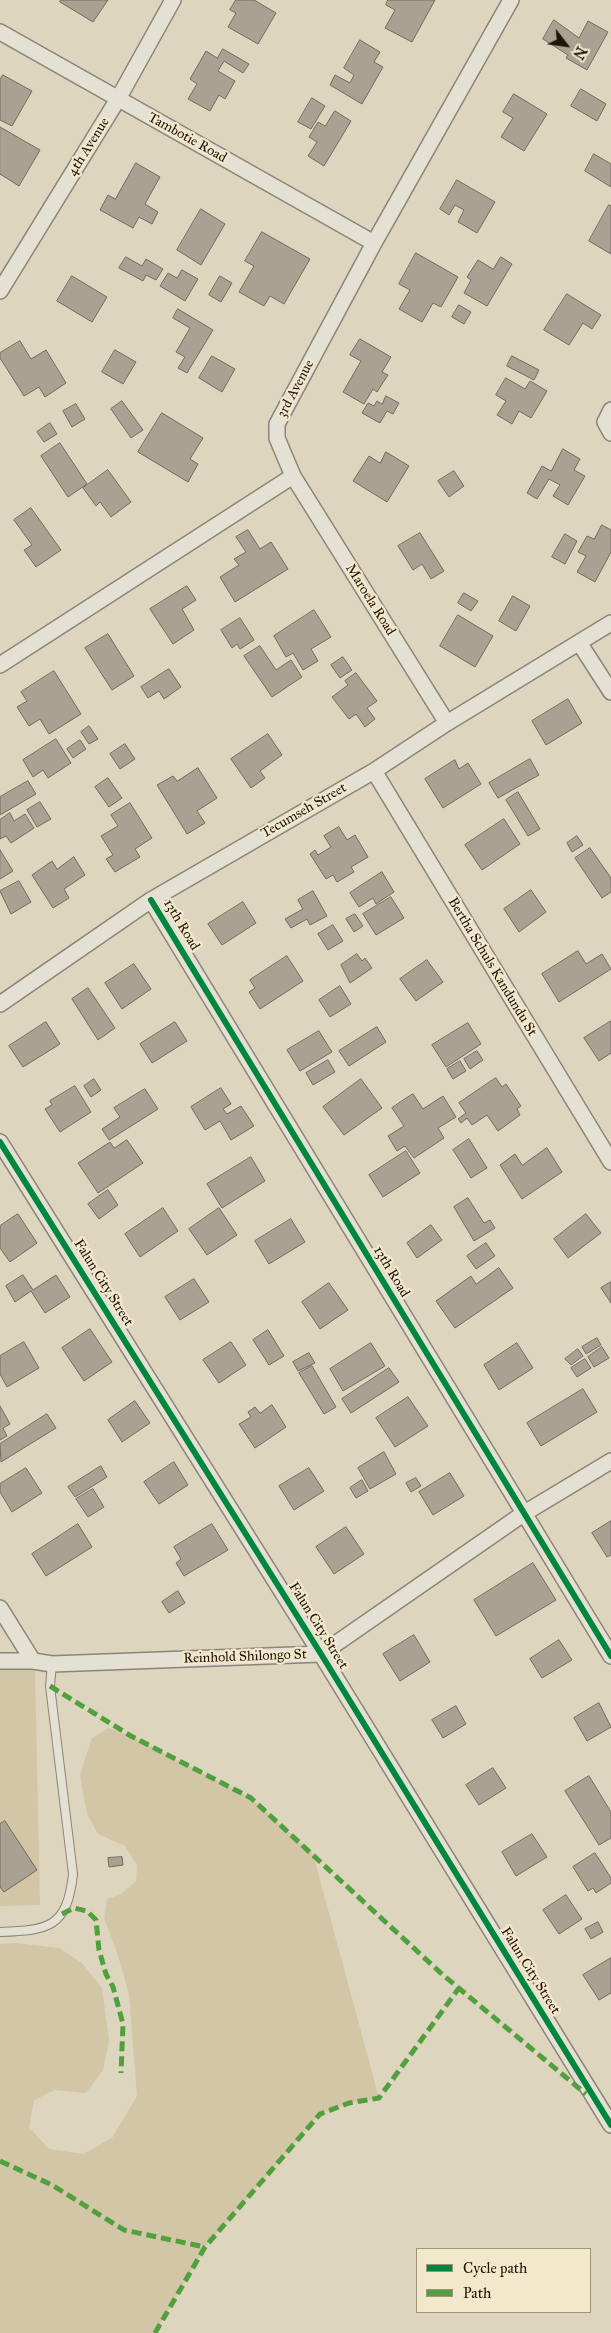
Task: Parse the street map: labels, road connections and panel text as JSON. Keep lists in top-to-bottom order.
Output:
{
  "streets": {
    "street": [
      "Tambotie Road",
      "4th Avenue",
      "3rd Avenue",
      "Maroela Road",
      "Tecumseh Street",
      "13th Road",
      "Bertha Schuls Kandundu St",
      "Falun City Street",
      "Reinhold Shilongo St"
    ]
  },
  "crossings": [
    ["Tambotie Road", "4th Avenue"],
    ["Tambotie Road", "3rd Avenue"],
    ["3rd Avenue", "Maroela Road"],
    ["Maroela Road", "Tecumseh Street"],
    ["Tecumseh Street", "13th Road"],
    ["Tecumseh Street", "Bertha Schuls Kandundu St"],
    ["13th Road", "Reinhold Shilongo St"],
    ["Falun City Street", "Reinhold Shilongo St"]
  ],
  "legend": ["Cycle path", "Path"],
  "north": "bottom right"
}
